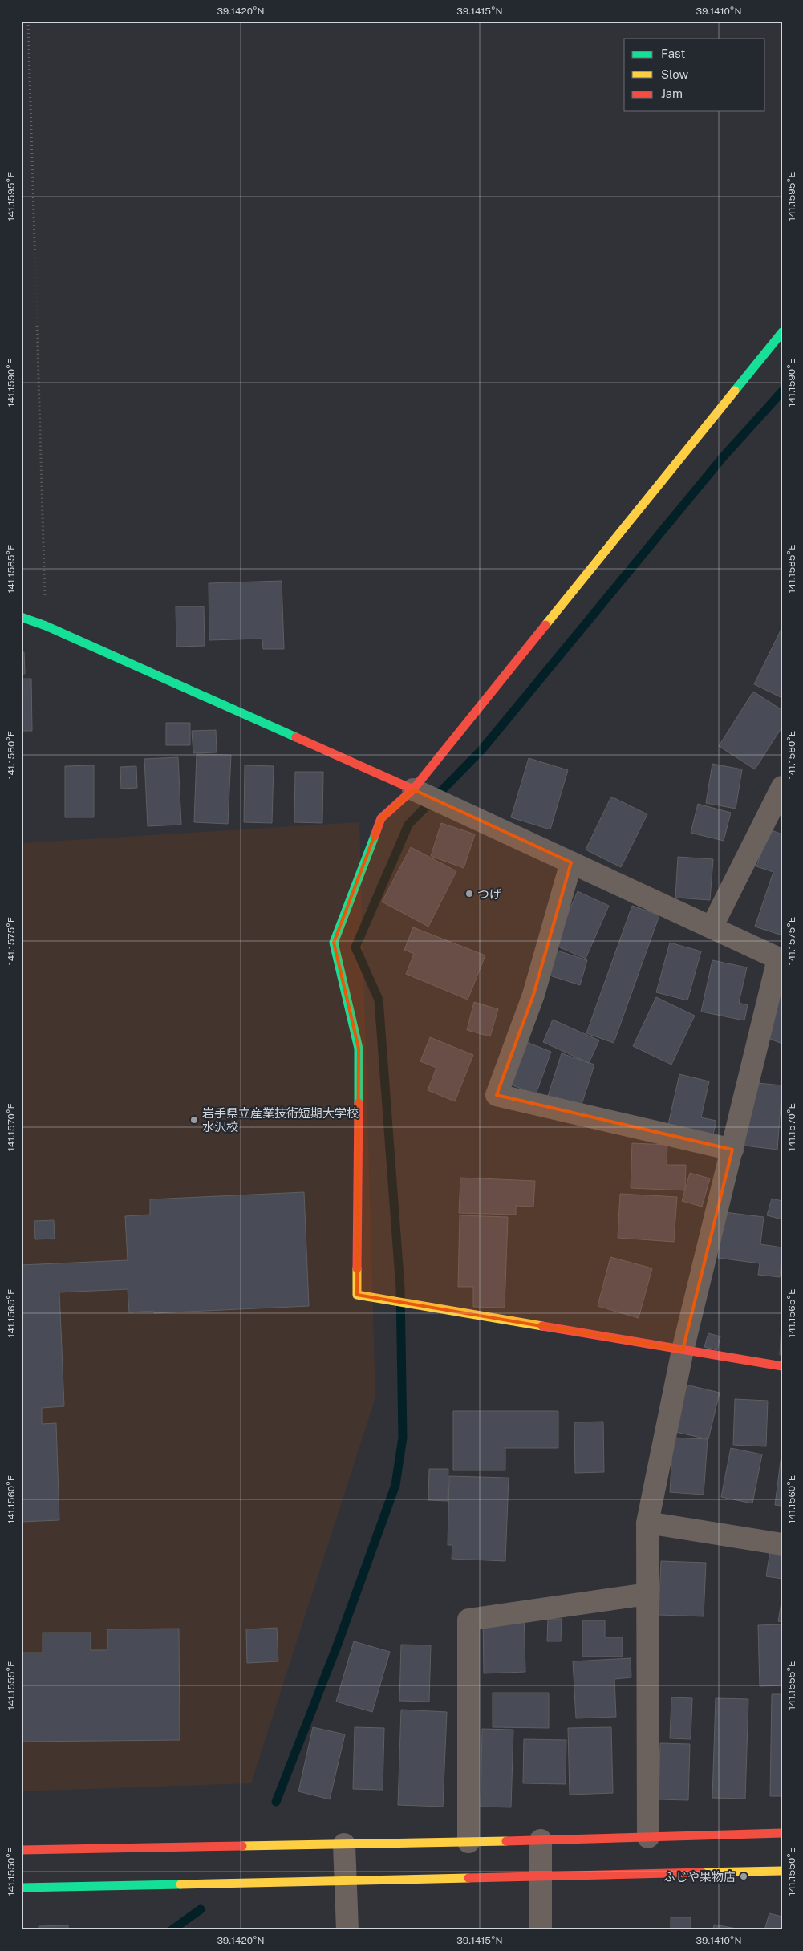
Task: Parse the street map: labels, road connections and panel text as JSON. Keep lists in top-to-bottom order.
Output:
{
  "places": ["つげ", "岩手県立産業技術短期大学校 水沢校", "ふじや果物店"],
  "legend": ["Fast", "Slow", "Jam"],
  "coordinates": [
    "39.1420°N",
    "39.1415°N",
    "39.1410°N",
    "141.1595°E",
    "141.1590°E",
    "141.1585°E",
    "141.1580°E",
    "141.1575°E",
    "141.1570°E",
    "141.1565°E",
    "141.1560°E",
    "141.1555°E",
    "141.1550°E"
  ]
}
